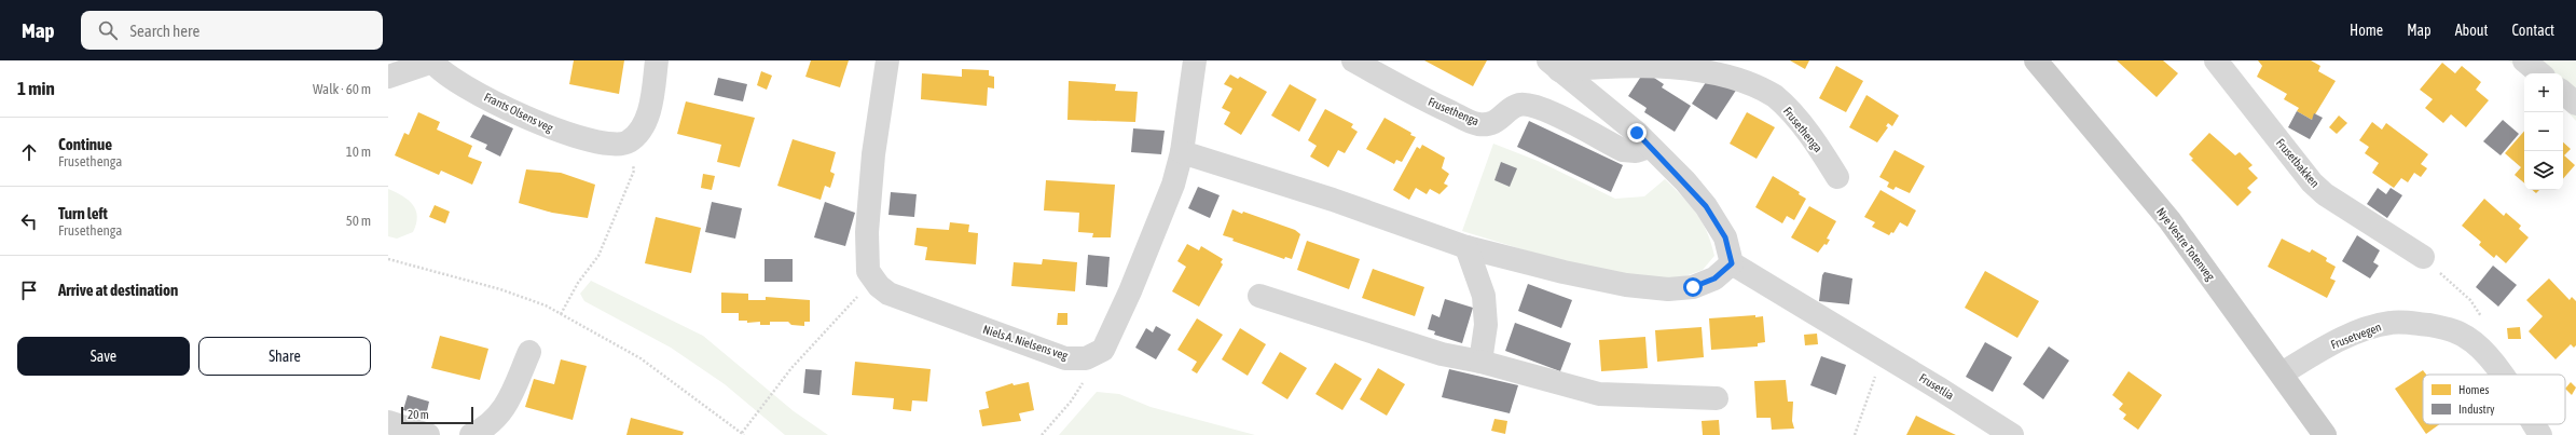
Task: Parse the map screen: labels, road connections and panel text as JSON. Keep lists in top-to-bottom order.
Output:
{
  "streets": {
    "main road": ["Nye Vestre Totenveg"],
    "street": [
      "Frusethenga",
      "Frants Olsens veg",
      "Frusetbakken",
      "Frusetvegen",
      "Niels A. Nielsens veg",
      "Frusetlia"
    ]
  },
  "crossings": [
    ["Frusethenga", "Frusetlia"],
    ["Nye Vestre Totenveg", "Frusetvegen"]
  ],
  "legend": ["Homes", "Industry"],
  "scale_bar": "20 m",
  "page": {
    "header": "Map",
    "search": "Search here",
    "nav": [
      "Home",
      "Map",
      "About",
      "Contact"
    ],
    "heading": ["1 min", "Walk · 60 m"],
    "map_buttons": ["+", "−"],
    "list": [
      ["Continue", "Frusethenga", "10 m"],
      ["Turn left", "Frusethenga", "50 m"],
      "Arrive at destination"
    ],
    "buttons": ["Save", "Share"],
    "scale": "20 m"
  }
}
